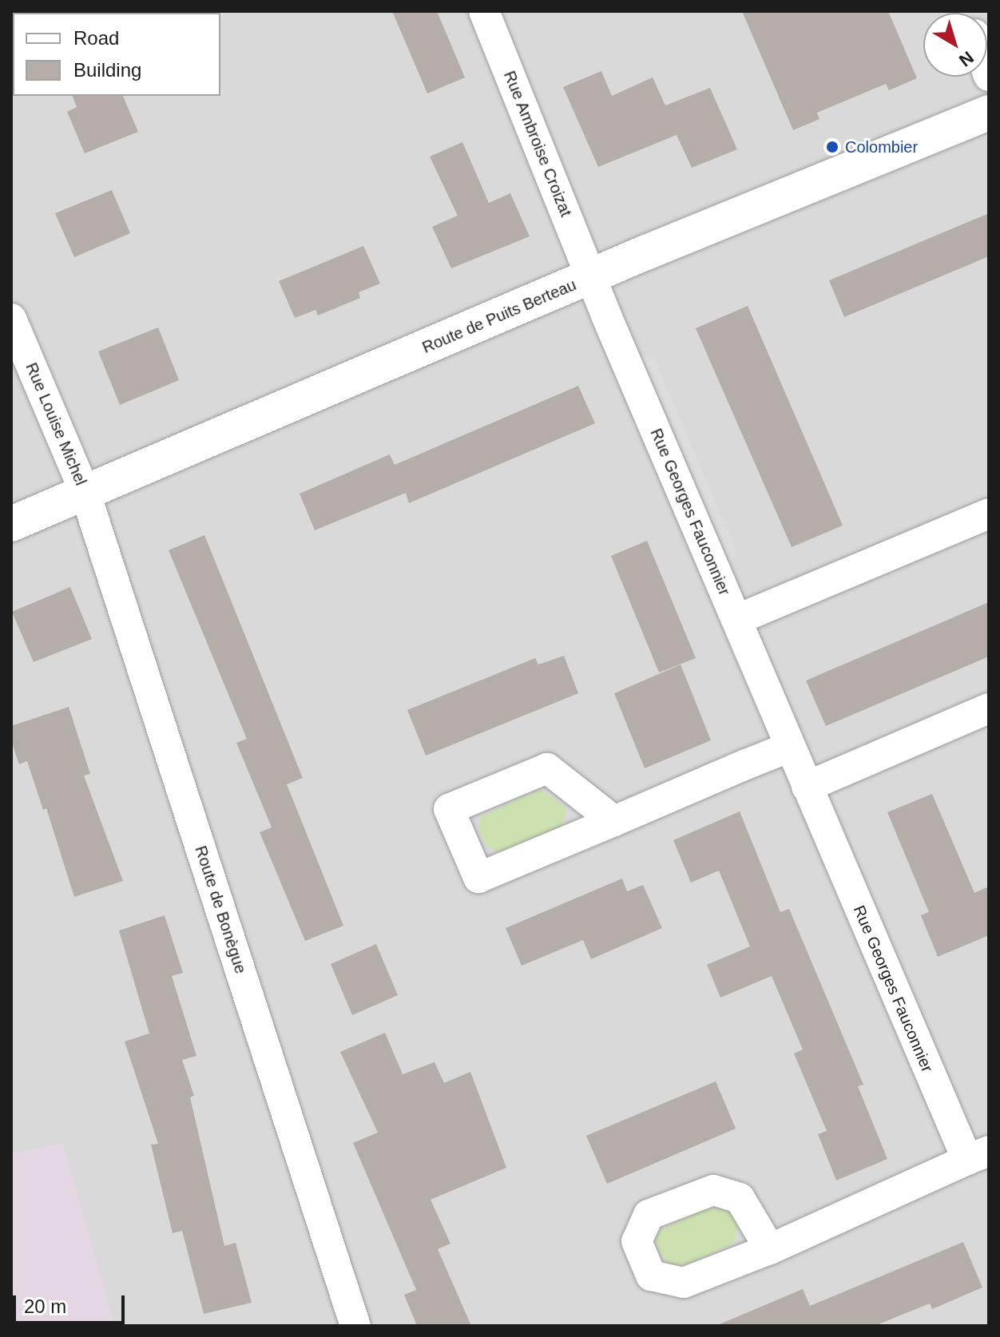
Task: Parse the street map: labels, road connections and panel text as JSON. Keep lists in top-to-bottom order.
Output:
{
  "streets": {
    "street": [
      "Rue Ambroise Croizat",
      "Route de Puits Berteau",
      "Rue Louise Michel",
      "Rue Georges Fauconnier",
      "Route de Bonègue"
    ]
  },
  "crossings": [
    ["Rue Ambroise Croizat", "Route de Puits Berteau"],
    ["Rue Ambroise Croizat", "Rue Georges Fauconnier"],
    ["Route de Puits Berteau", "Rue Louise Michel"],
    ["Route de Puits Berteau", "Rue Georges Fauconnier"],
    ["Route de Puits Berteau", "Route de Bonègue"],
    ["Rue Louise Michel", "Route de Bonègue"]
  ],
  "places": ["Colombier"],
  "legend": ["Road", "Building"],
  "scale_bar": "20 m",
  "north": "bottom right"
}
